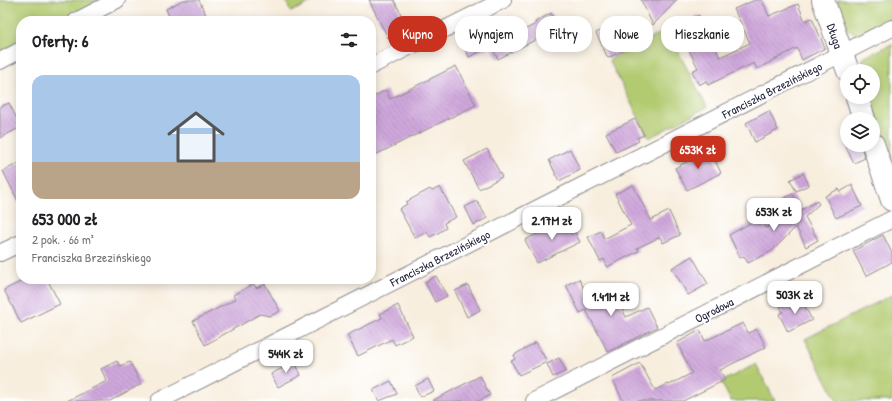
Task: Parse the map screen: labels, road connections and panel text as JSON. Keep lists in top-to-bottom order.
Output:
{
  "streets": {
    "street": ["Długa", "Franciszka Brzezińskiego", "Ogrodowa"]
  },
  "crossings": [
    ["Długa", "Franciszka Brzezińskiego"]
  ],
  "page": {
    "chip": [
      "Kupno",
      "Wynajem",
      "Filtry",
      "Nowe",
      "Mieszkanie"
    ],
    "heading": "Oferty: 6",
    "list": [
      {
        "name": "653 000 zł",
        "note": "2 pok. · 66 m² · Franciszka Brzezińskiego"
      }
    ],
    "price": [
      "653K zł",
      "653K zł",
      "2.17M zł",
      "503K zł",
      "1.41M zł",
      "544K zł"
    ]
  }
}
